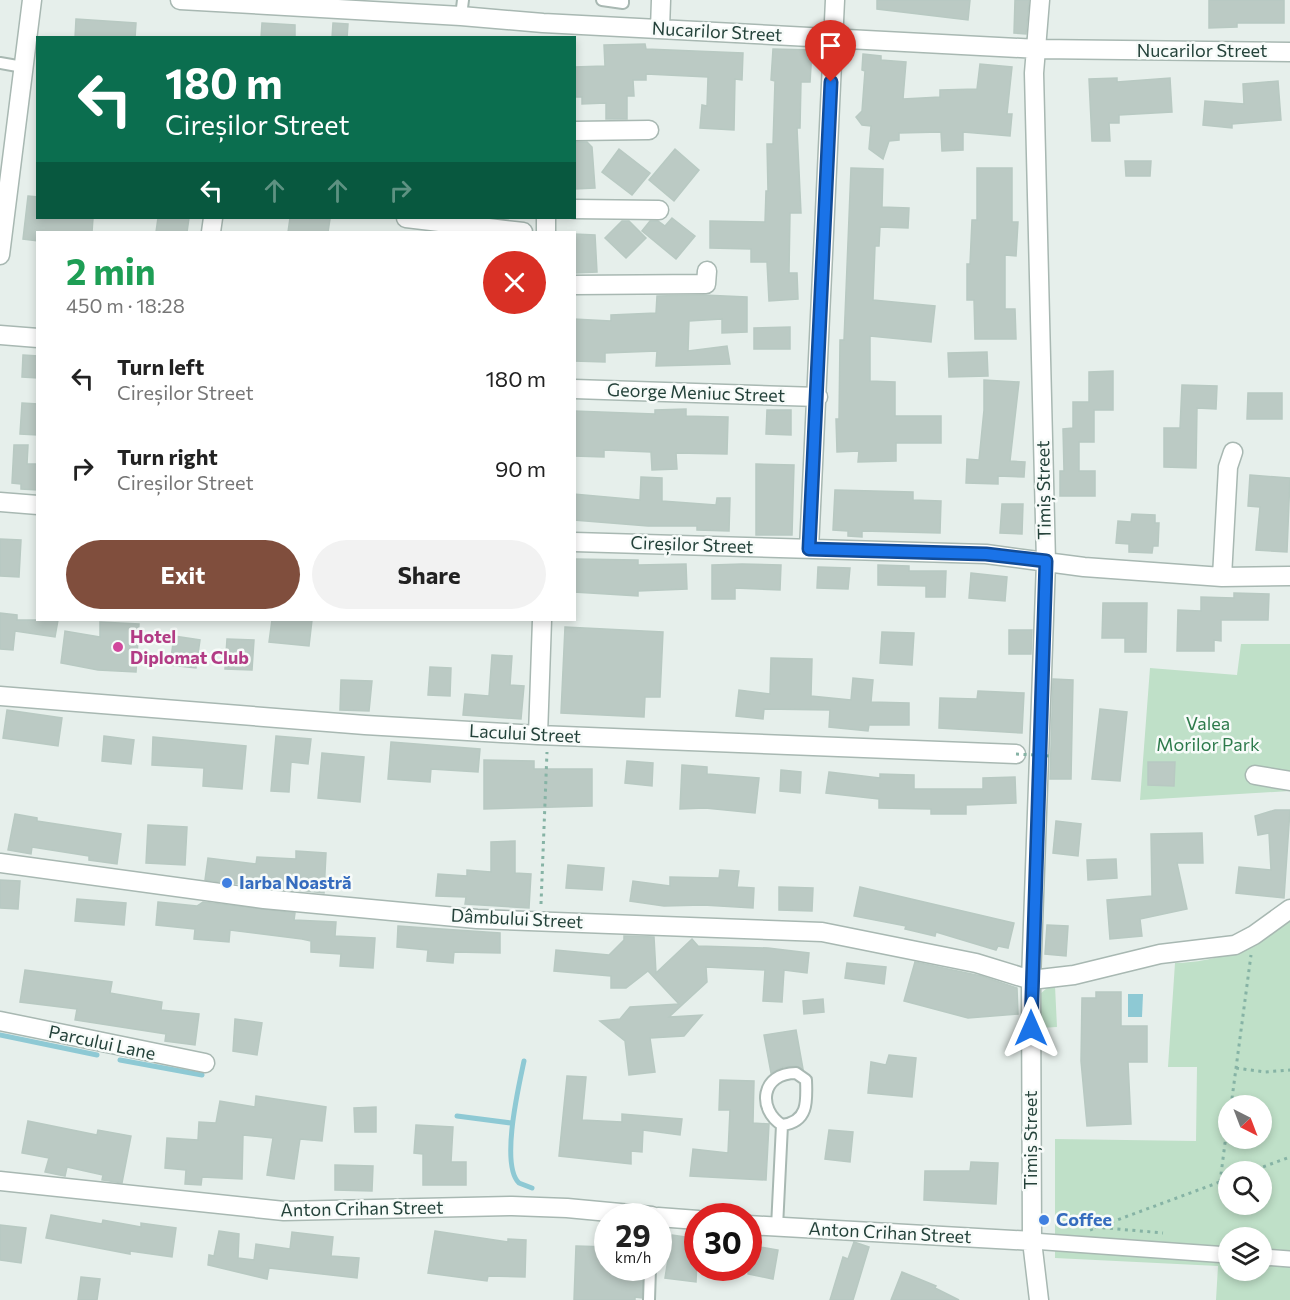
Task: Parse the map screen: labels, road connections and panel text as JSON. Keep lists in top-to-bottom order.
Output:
{
  "streets": {
    "street": [
      "Nucarilor Street",
      "George Meniuc Street",
      "Timiș Street",
      "Cireșilor Street",
      "Lacului Street",
      "Dâmbului Street",
      "Parcului Lane",
      "Anton Crihan Street"
    ]
  },
  "crossings": [
    ["Nucarilor Street", "Timiș Street"],
    ["Timiș Street", "Cireșilor Street"],
    ["Timiș Street", "Dâmbului Street"],
    ["Timiș Street", "Anton Crihan Street"]
  ],
  "parks": ["Valea Morilor Park"],
  "places": ["Hotel Diplomat Club", "Iarba Noastră", "Coffee"],
  "north": "bottom right",
  "page": {
    "turn": ["180 m", "Cireșilor Street"],
    "heading": ["2 min", "450 m · 18:28"],
    "list": [
      {
        "name": "Turn left",
        "note": "Cireșilor Street",
        "value": "180 m"
      },
      {
        "name": "Turn right",
        "note": "Cireșilor Street",
        "value": "90 m"
      }
    ],
    "buttons": ["Exit", "Share"],
    "speed": "29 km/h",
    "limit": "30"
  }
}
